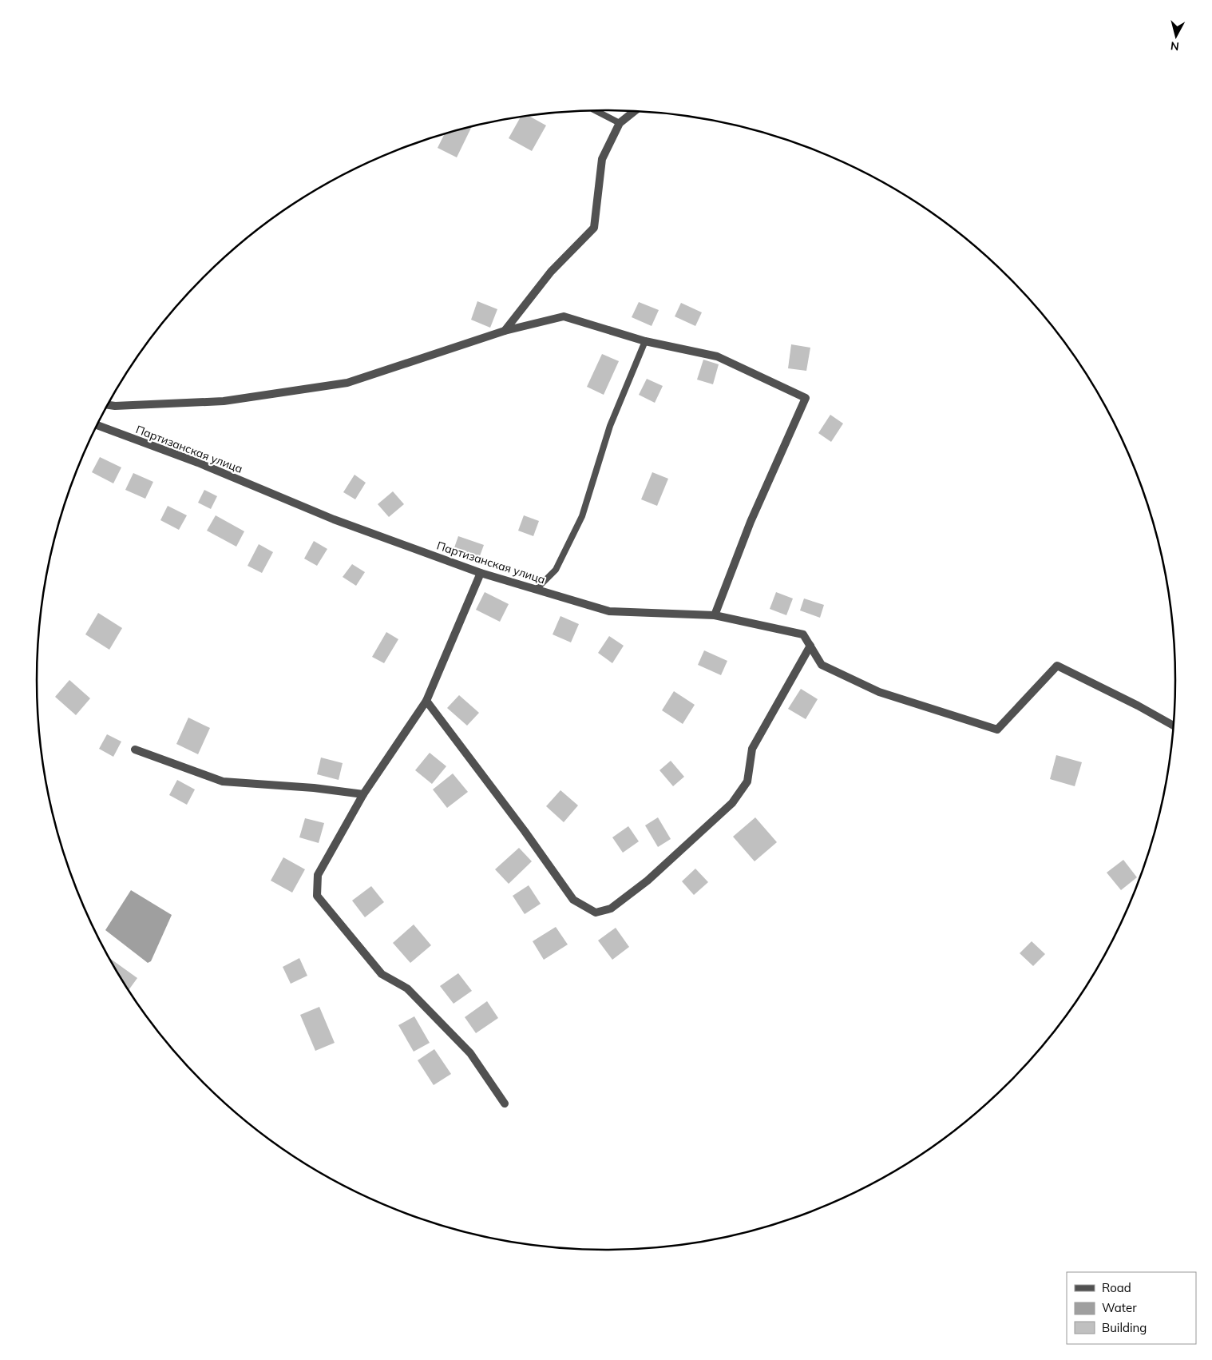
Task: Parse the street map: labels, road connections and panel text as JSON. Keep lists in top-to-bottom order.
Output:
{
  "streets": {
    "street": ["Партизанская улица"]
  },
  "legend": ["Road", "Water", "Building"],
  "north": "bottom"
}
